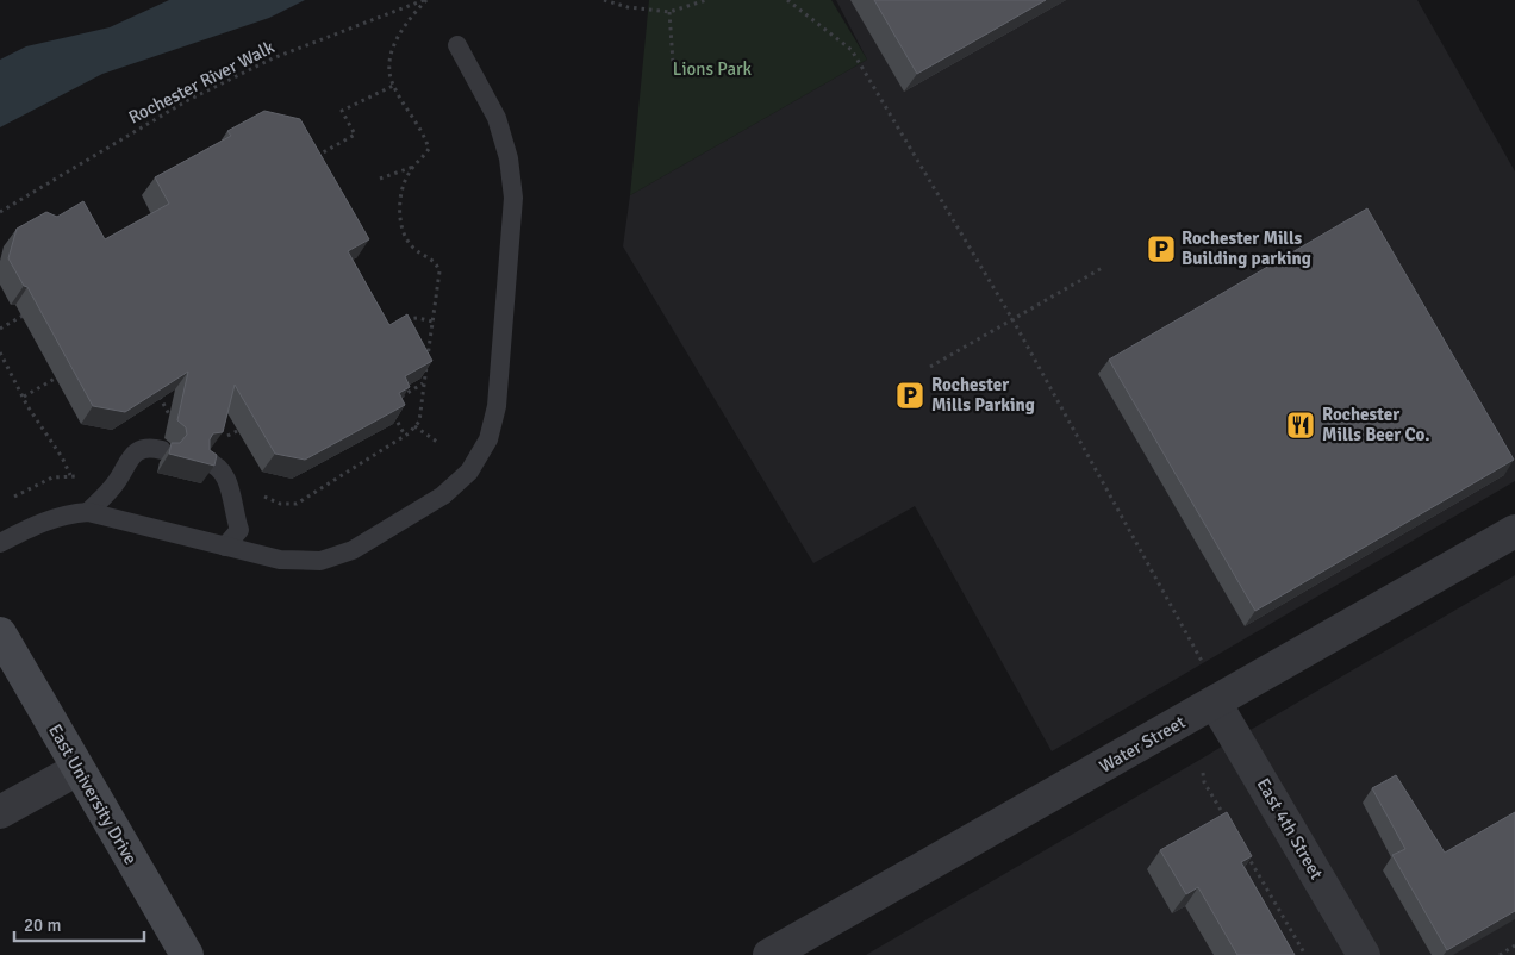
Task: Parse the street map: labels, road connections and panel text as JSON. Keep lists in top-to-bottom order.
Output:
{
  "streets": {
    "street": ["Water Street", "East University Drive", "East 4th Street"],
    "path": ["Rochester River Walk"]
  },
  "crossings": [
    ["Water Street", "East 4th Street"]
  ],
  "parks": ["Lions Park"],
  "places": {
    "parking": ["Rochester Mills Building parking", "Rochester Mills Parking"],
    "restaurant": ["Rochester Mills Beer Co."]
  },
  "scale_bar": "20 m"
}
